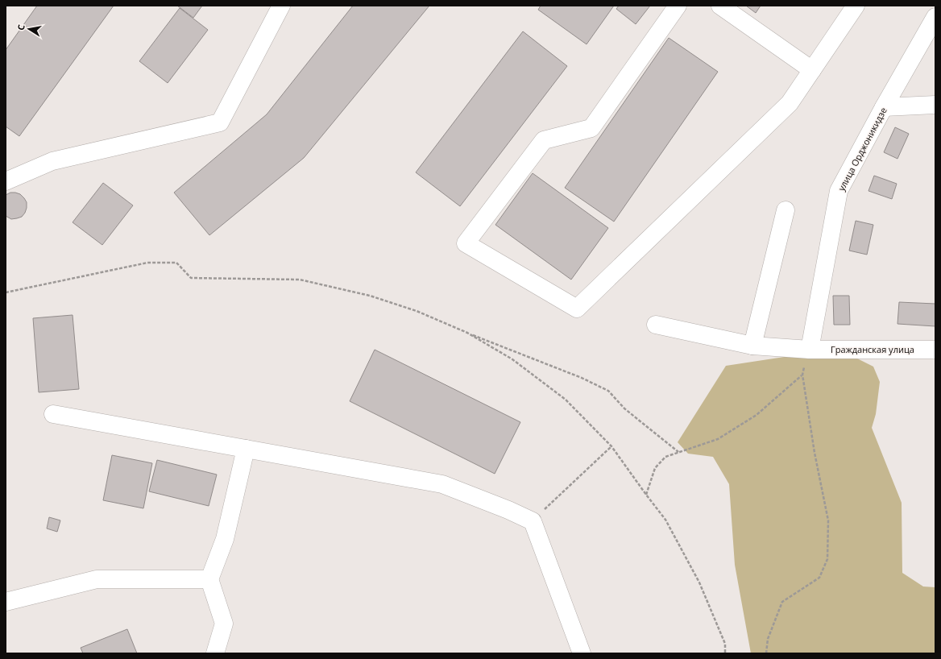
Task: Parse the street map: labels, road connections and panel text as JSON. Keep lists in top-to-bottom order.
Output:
{
  "streets": {
    "street": ["улица Орджоникидзе", "Гражданская улица"]
  },
  "crossings": [
    ["улица Орджоникидзе", "Гражданская улица"]
  ],
  "north": "left"
}
